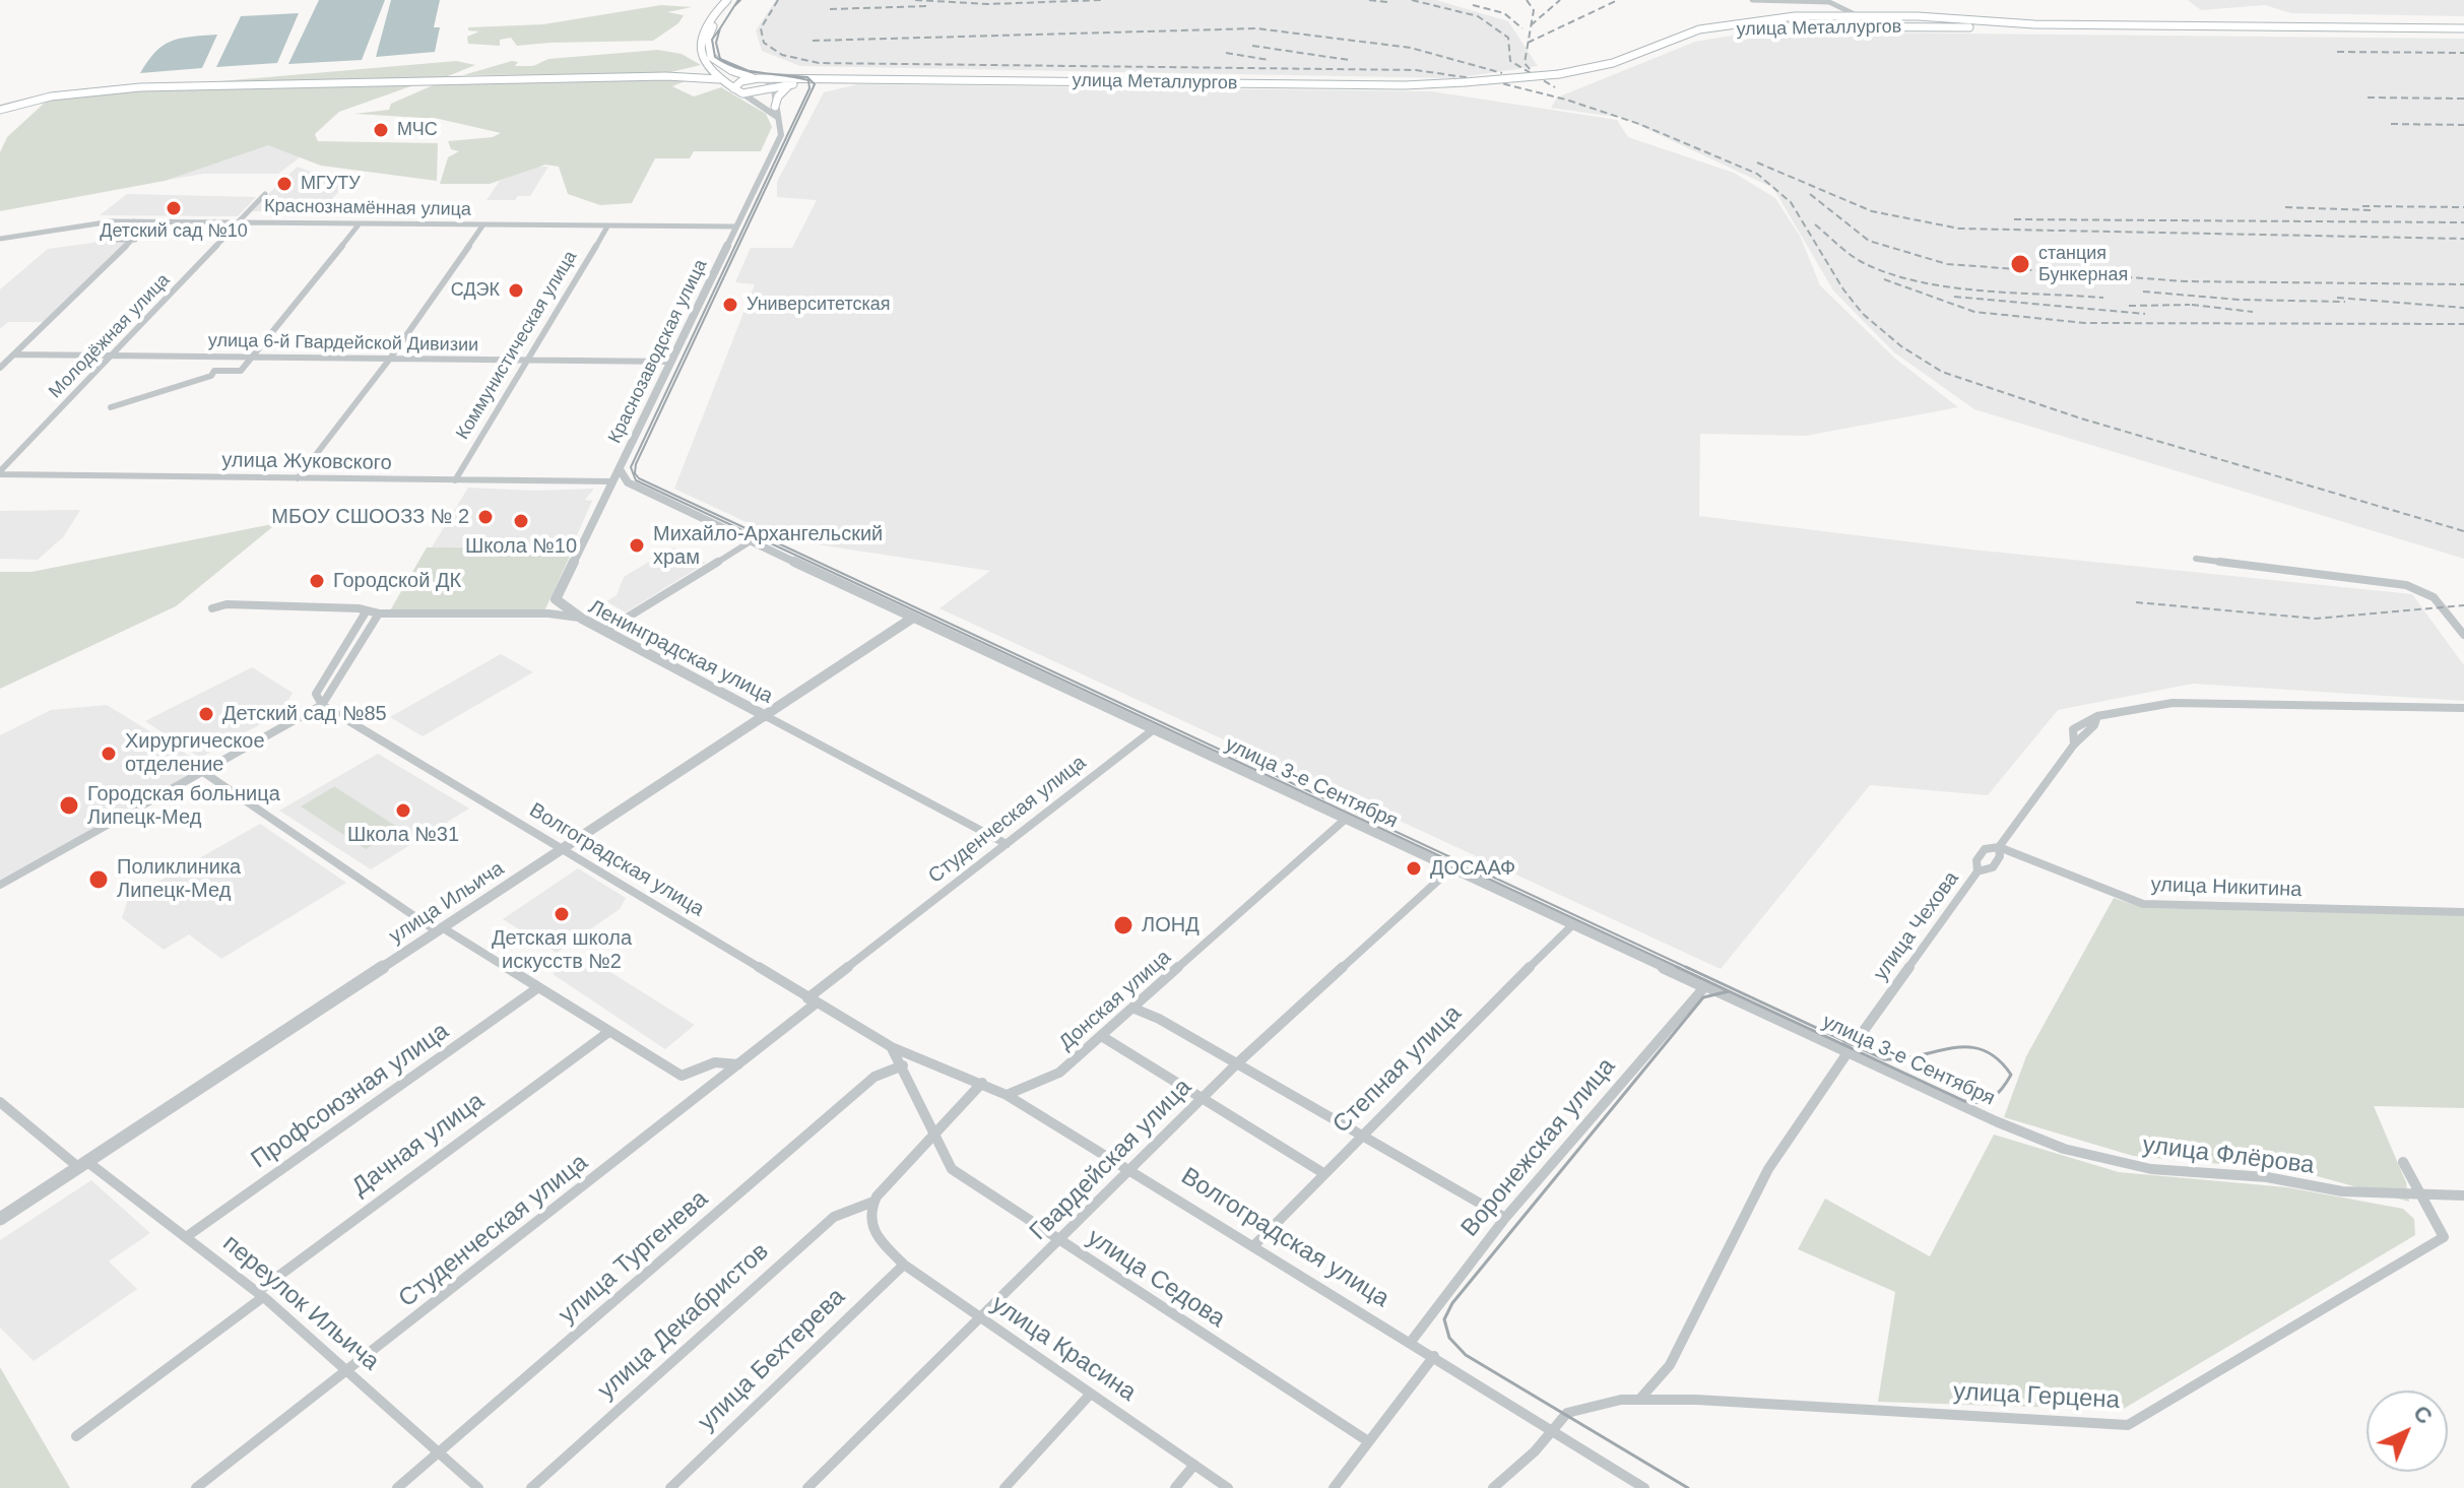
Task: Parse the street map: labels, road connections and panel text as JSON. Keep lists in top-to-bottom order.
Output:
{
  "streets": {
    "main road": ["улица Металлургов"],
    "street": [
      "Краснознамённая улица",
      "Молодёжная улица",
      "улица 6-й Гвардейской Дивизии",
      "Коммунистическая улица",
      "Краснозаводская улица",
      "улица Жуковского",
      "Ленинградская улица",
      "улица 3-е Сентября",
      "Студенческая улица",
      "Волгоградская улица",
      "улица Никитина",
      "улица Ильича",
      "улица Чехова",
      "Донская улица",
      "Степная улица",
      "Профсоюзная улица",
      "Дачная улица",
      "Воронежская улица",
      "улица Флёрова",
      "Гвардейская улица",
      "улица Тургенева",
      "улица Седова",
      "переулок Ильича",
      "улица Декабристов",
      "улица Красина",
      "улица Бехтерева",
      "улица Герцена"
    ]
  },
  "crossings": [
    ["Краснознамённая улица", "Молодёжная улица"],
    ["Краснознамённая улица", "Коммунистическая улица"],
    ["Краснознамённая улица", "Краснозаводская улица"],
    ["Молодёжная улица", "улица 6-й Гвардейской Дивизии"],
    ["Молодёжная улица", "улица Жуковского"],
    ["улица 6-й Гвардейской Дивизии", "Коммунистическая улица"],
    ["улица 6-й Гвардейской Дивизии", "Краснозаводская улица"],
    ["Коммунистическая улица", "улица Жуковского"],
    ["Краснозаводская улица", "улица Жуковского"],
    ["Краснозаводская улица", "Ленинградская улица"],
    ["Ленинградская улица", "Студенческая улица"],
    ["Ленинградская улица", "улица Ильича"],
    ["улица 3-е Сентября", "Студенческая улица"],
    ["улица 3-е Сентября", "улица Ильича"],
    ["улица 3-е Сентября", "улица Чехова"],
    ["улица 3-е Сентября", "Донская улица"],
    ["улица 3-е Сентября", "Степная улица"],
    ["улица 3-е Сентября", "Воронежская улица"],
    ["улица 3-е Сентября", "улица Флёрова"],
    ["улица 3-е Сентября", "Гвардейская улица"],
    ["Студенческая улица", "Волгоградская улица"],
    ["Студенческая улица", "переулок Ильича"],
    ["Волгоградская улица", "улица Ильича"],
    ["Волгоградская улица", "Донская улица"],
    ["Волгоградская улица", "Степная улица"],
    ["Волгоградская улица", "Воронежская улица"],
    ["Волгоградская улица", "Гвардейская улица"],
    ["Волгоградская улица", "улица Тургенева"],
    ["Волгоградская улица", "улица Седова"],
    ["Волгоградская улица", "улица Герцена"],
    ["улица Никитина", "улица Чехова"],
    ["улица Ильича", "переулок Ильича"],
    ["улица Чехова", "улица Герцена"],
    ["Профсоюзная улица", "переулок Ильича"],
    ["Дачная улица", "переулок Ильича"],
    ["улица Флёрова", "улица Герцена"],
    ["Гвардейская улица", "улица Седова"],
    ["Гвардейская улица", "улица Красина"],
    ["улица Тургенева", "улица Седова"],
    ["улица Тургенева", "переулок Ильича"],
    ["улица Декабристов", "улица Красина"],
    ["улица Красина", "улица Бехтерева"]
  ],
  "places": [
    "МЧС",
    "МГУТУ",
    "Детский сад №10",
    "станция Бункерная",
    "СДЭК",
    "Университетская",
    "МБОУ СШООЗЗ № 2",
    "Школа №10",
    "Михайло-Архангельский храм",
    "Городской ДК",
    "Детский сад №85",
    "Хирургическое отделение",
    "Городская больница Липецк-Мед",
    "Школа №31",
    "ДОСААФ",
    "Поликлиника Липецк-Мед",
    "Детская школа искусств №2",
    "ЛОНД"
  ],
  "north": "top right"
}
